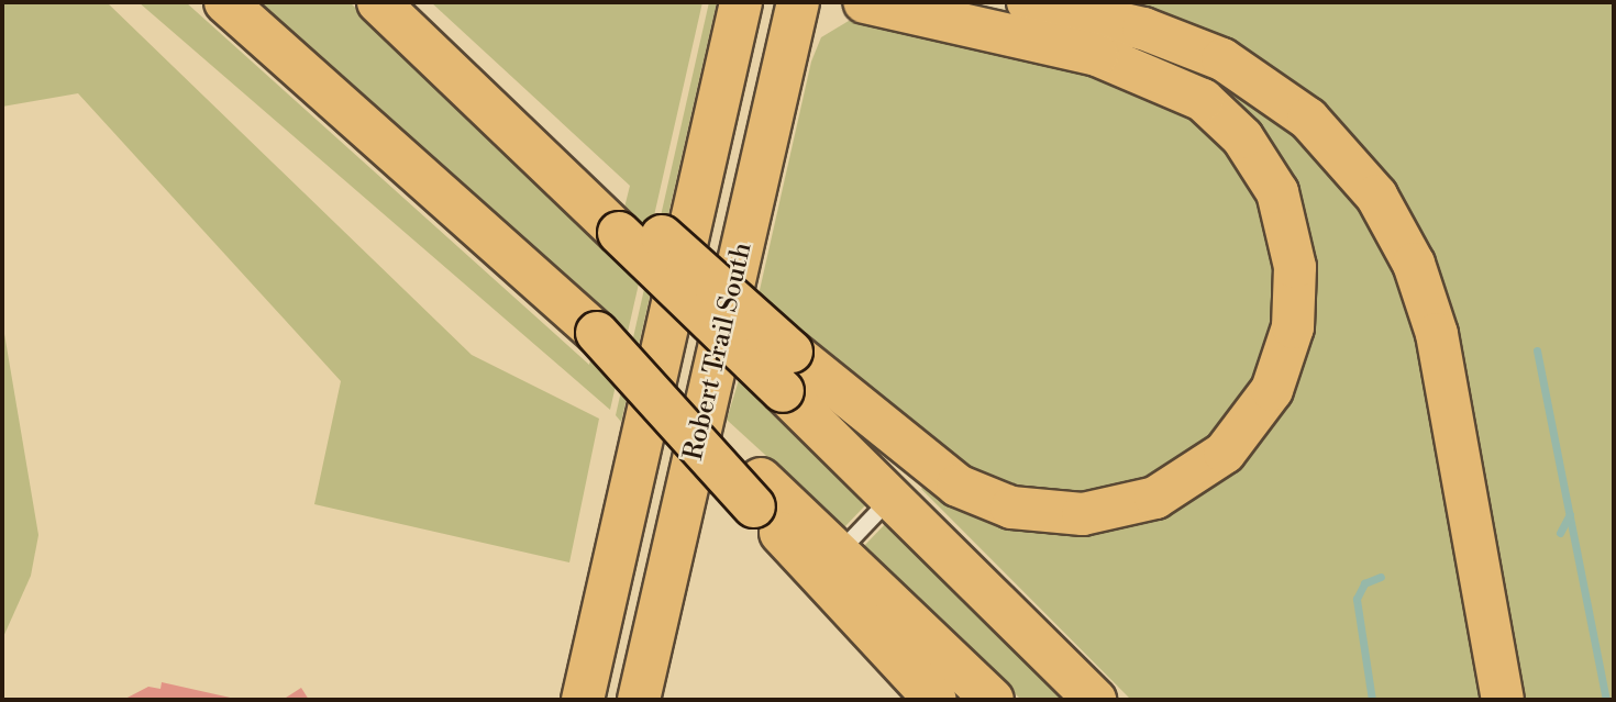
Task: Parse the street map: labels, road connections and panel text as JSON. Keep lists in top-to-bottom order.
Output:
{
  "streets": {
    "main road": ["Robert Trail South"]
  }
}
